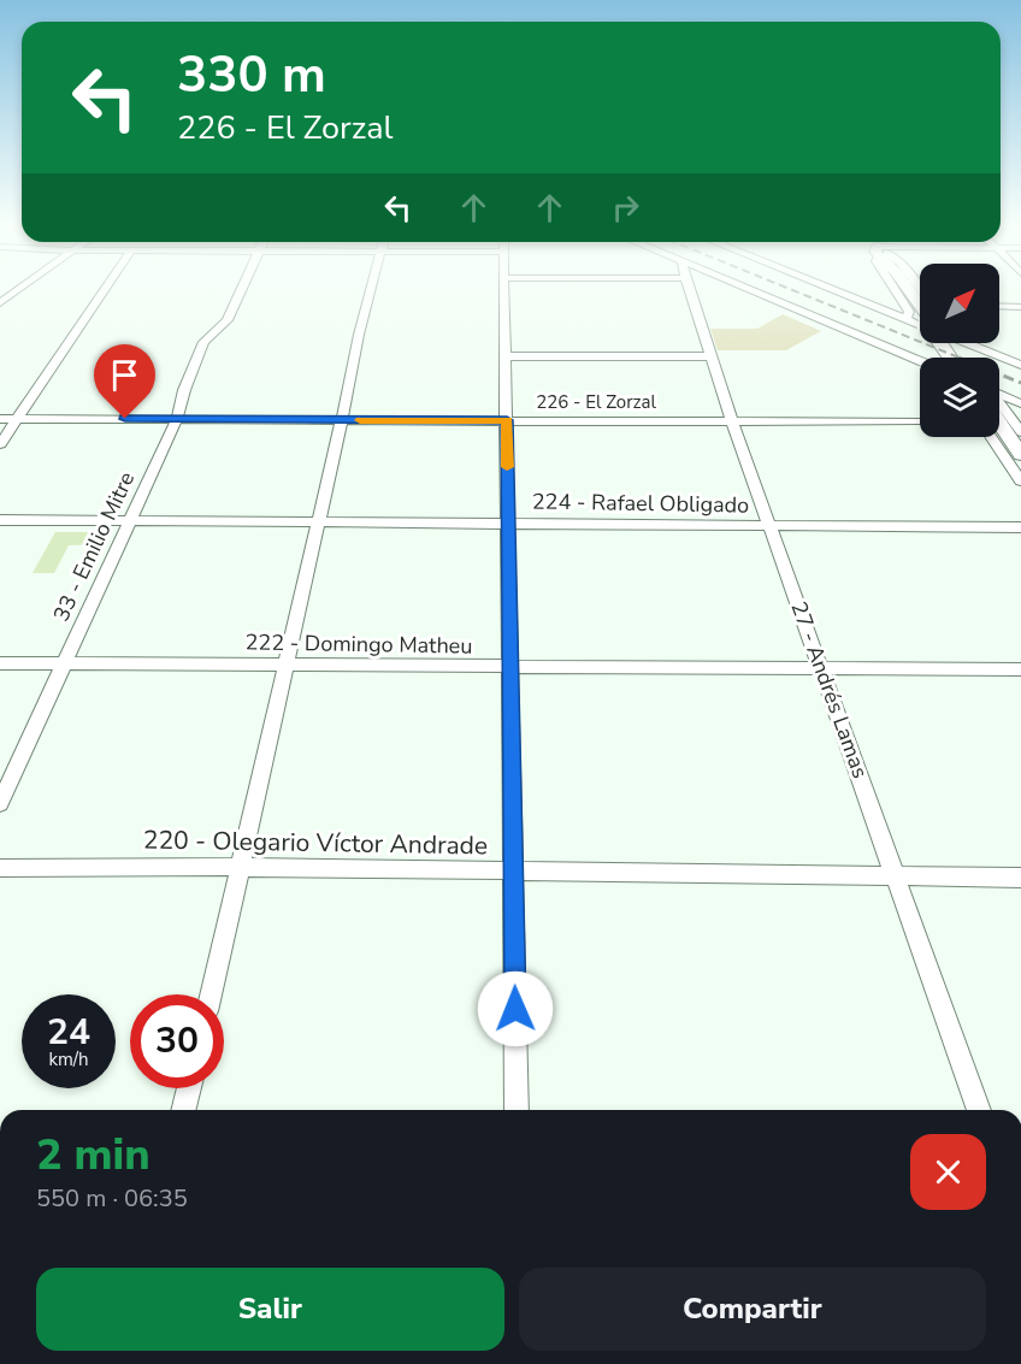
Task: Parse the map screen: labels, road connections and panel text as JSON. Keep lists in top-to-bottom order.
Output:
{
  "streets": {
    "street": [
      "226 - El Zorzal",
      "224 - Rafael Obligado",
      "33 - Emilio Mitre",
      "222 - Domingo Matheu",
      "27 - Andrés Lamas",
      "220 - Olegario Víctor Andrade"
    ]
  },
  "crossings": [
    ["226 - El Zorzal", "33 - Emilio Mitre"],
    ["226 - El Zorzal", "27 - Andrés Lamas"],
    ["224 - Rafael Obligado", "33 - Emilio Mitre"],
    ["224 - Rafael Obligado", "27 - Andrés Lamas"],
    ["33 - Emilio Mitre", "222 - Domingo Matheu"],
    ["222 - Domingo Matheu", "27 - Andrés Lamas"],
    ["27 - Andrés Lamas", "220 - Olegario Víctor Andrade"]
  ],
  "north": "top right",
  "page": {
    "turn": ["330 m", "226 - El Zorzal"],
    "speed": "24 km/h",
    "limit": "30",
    "heading": ["2 min", "550 m · 06:35"],
    "buttons": ["Salir", "Compartir"]
  }
}
